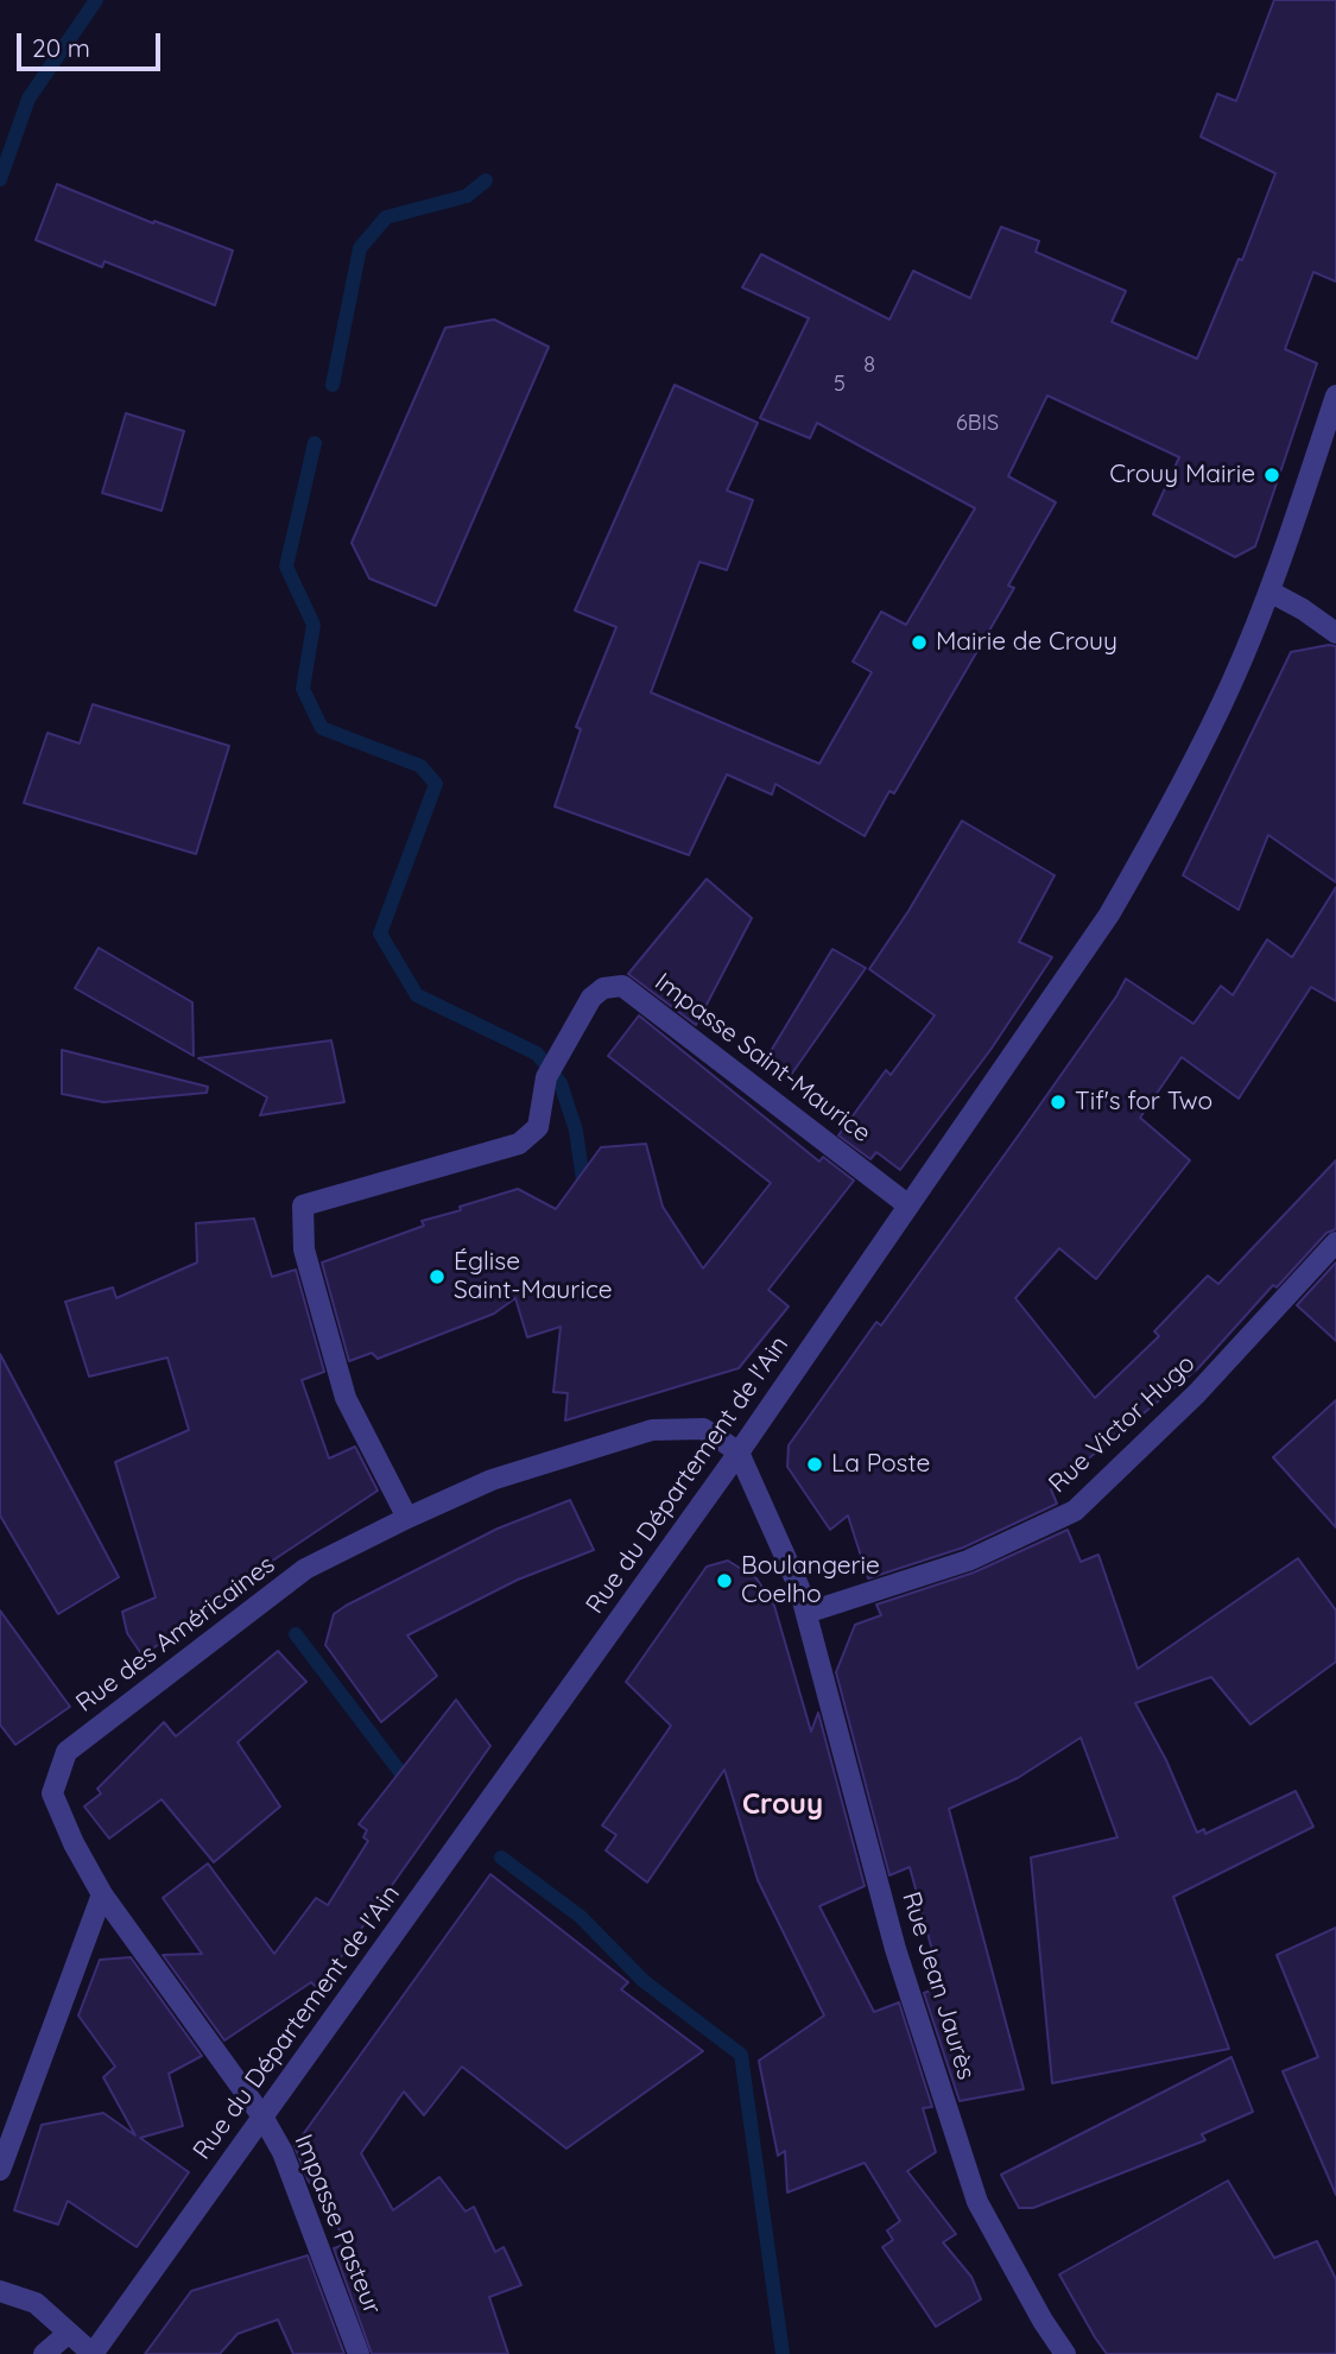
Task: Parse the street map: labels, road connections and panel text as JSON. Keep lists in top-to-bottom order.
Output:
{
  "streets": {
    "street": [
      "Impasse Saint-Maurice",
      "Rue Victor Hugo",
      "Rue du Département de l'Ain",
      "Rue des Américaines",
      "Rue Jean Jaurès",
      "Impasse Pasteur"
    ]
  },
  "crossings": [
    ["Impasse Saint-Maurice", "Rue du Département de l'Ain"],
    ["Impasse Saint-Maurice", "Rue des Américaines"],
    ["Rue Victor Hugo", "Rue Jean Jaurès"],
    ["Rue du Département de l'Ain", "Rue des Américaines"],
    ["Rue du Département de l'Ain", "Rue Jean Jaurès"],
    ["Rue du Département de l'Ain", "Impasse Pasteur"],
    ["Rue des Américaines", "Rue Jean Jaurès"],
    ["Rue des Américaines", "Impasse Pasteur"]
  ],
  "districts": ["Crouy"],
  "places": [
    "Crouy Mairie",
    "Mairie de Crouy",
    "Tif's for Two",
    "Église Saint-Maurice",
    "La Poste",
    "Boulangerie Coelho"
  ],
  "house_numbers": ["8", "5", "6BIS"],
  "scale_bar": "20 m"
}
